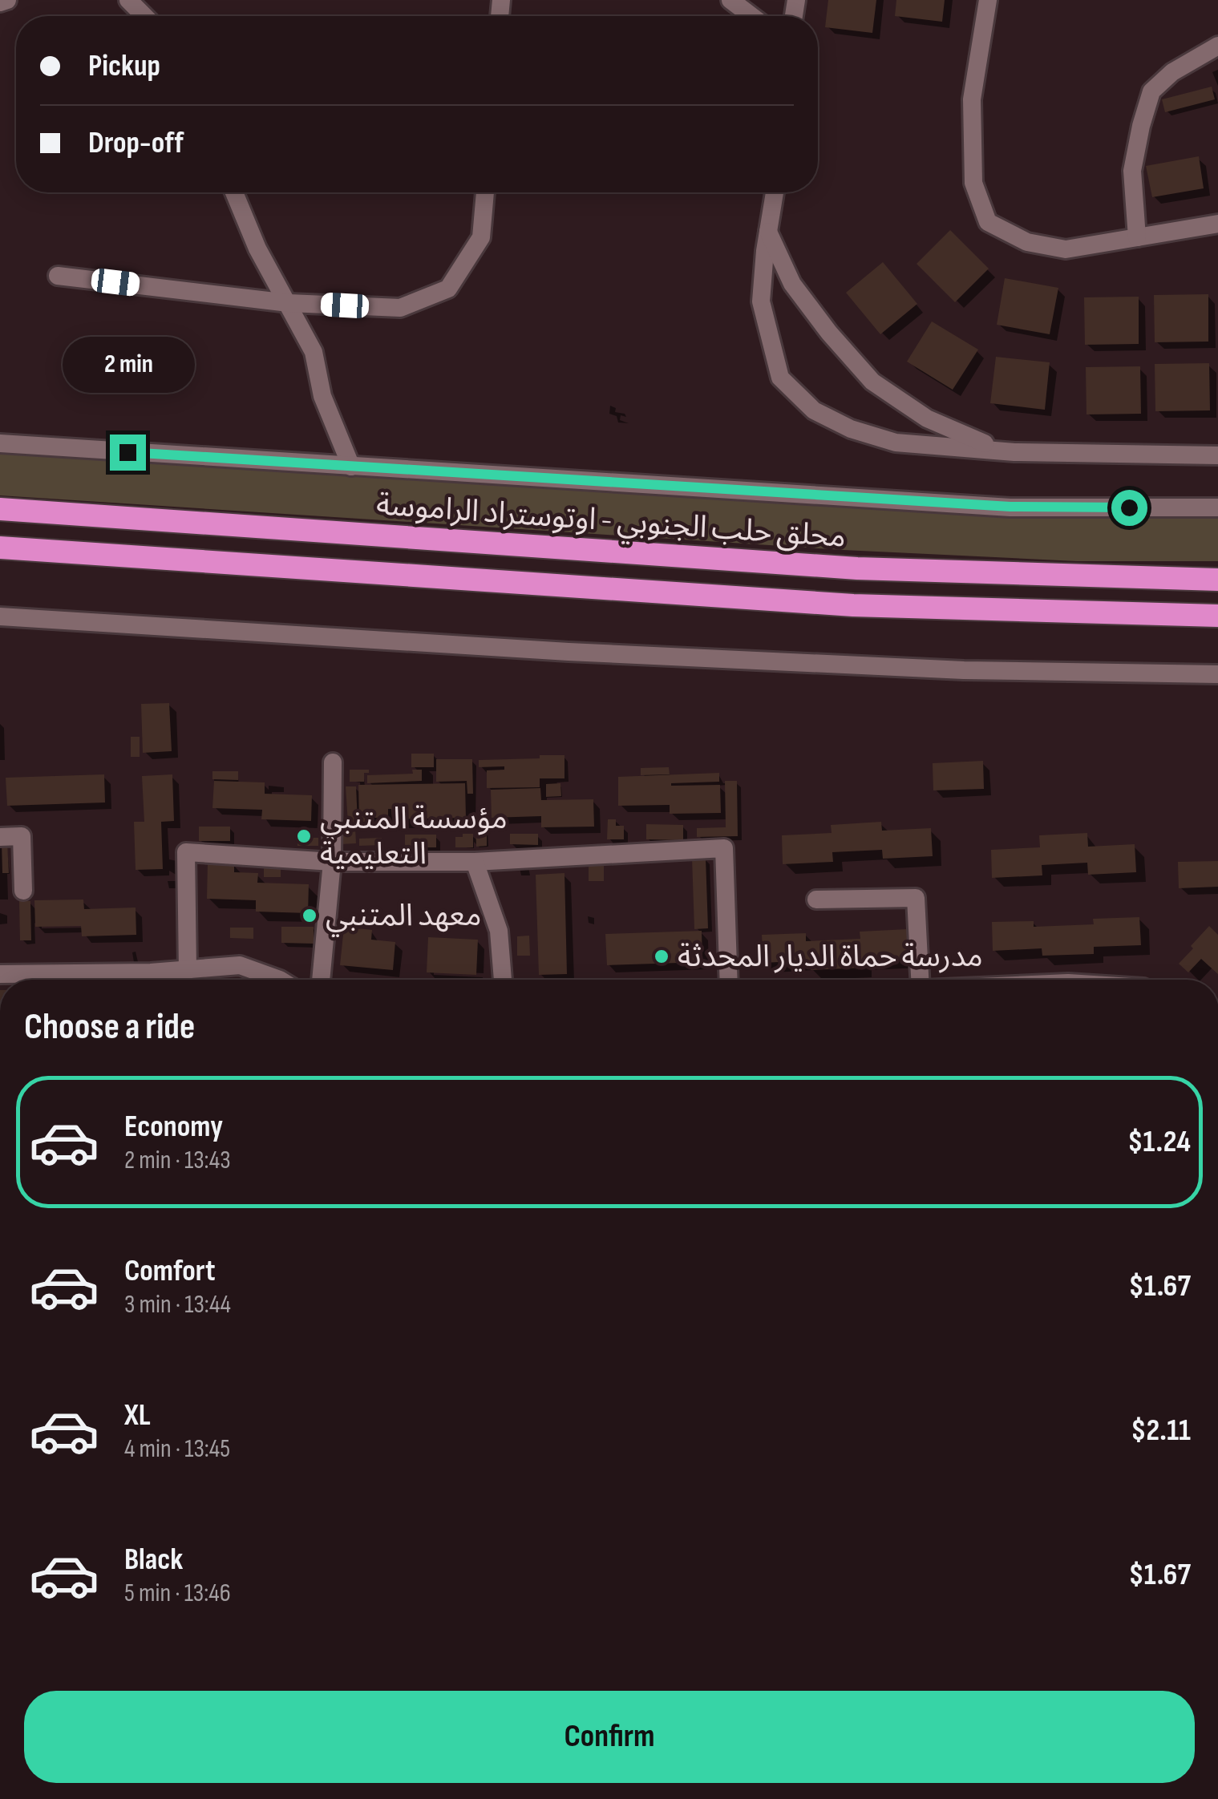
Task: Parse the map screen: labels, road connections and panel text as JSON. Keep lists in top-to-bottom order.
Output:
{
  "streets": {
    "highway": ["محلق حلب الجنوبي - اوتوستراد الراموسة"]
  },
  "places": ["مؤسسة المتنبي التعليمية", "معهد المتنبي", "مدرسة حماة الديار المحدثة"],
  "page": {
    "banner": ["Pickup", "Drop-off"],
    "bubble": "2 min",
    "heading": "Choose a ride",
    "list": [
      {
        "name": "Economy",
        "note": "2 min · 13:43",
        "value": "$1.24"
      },
      {
        "name": "Comfort",
        "note": "3 min · 13:44",
        "value": "$1.67"
      },
      {
        "name": "XL",
        "note": "4 min · 13:45",
        "value": "$2.11"
      },
      {
        "name": "Black",
        "note": "5 min · 13:46",
        "value": "$1.67"
      }
    ],
    "buttons": "Confirm"
  }
}
